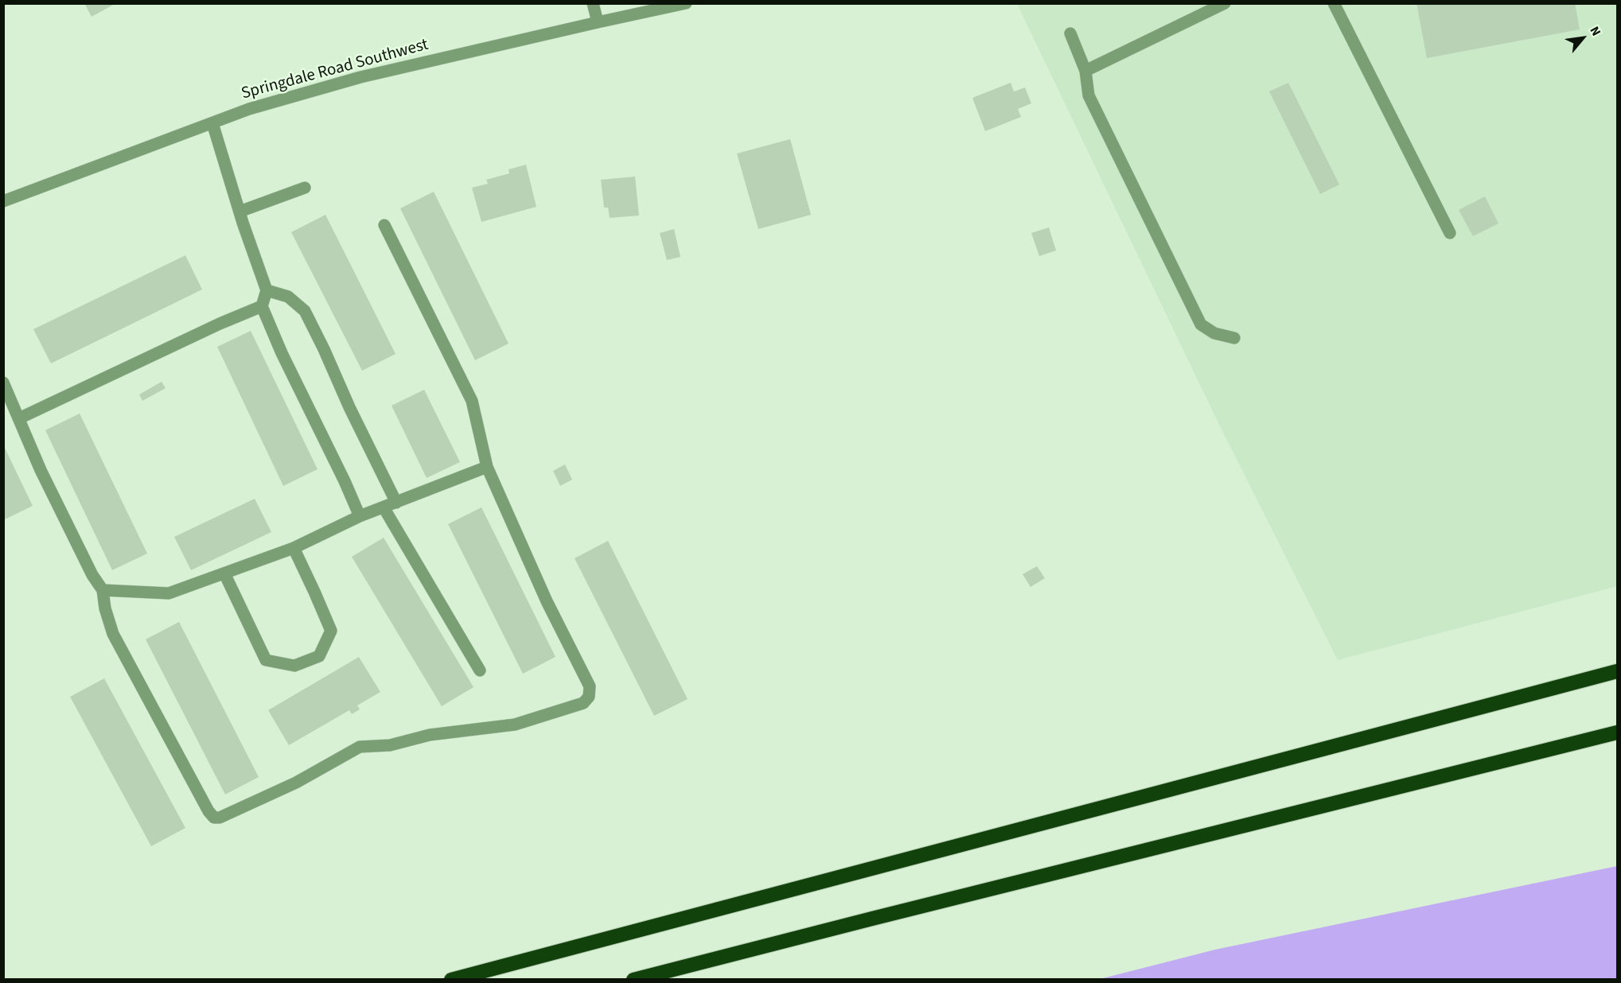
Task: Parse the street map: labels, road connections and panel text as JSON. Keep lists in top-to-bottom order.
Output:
{
  "streets": {
    "street": ["Springdale Road Southwest"]
  },
  "north": "top right"
}
